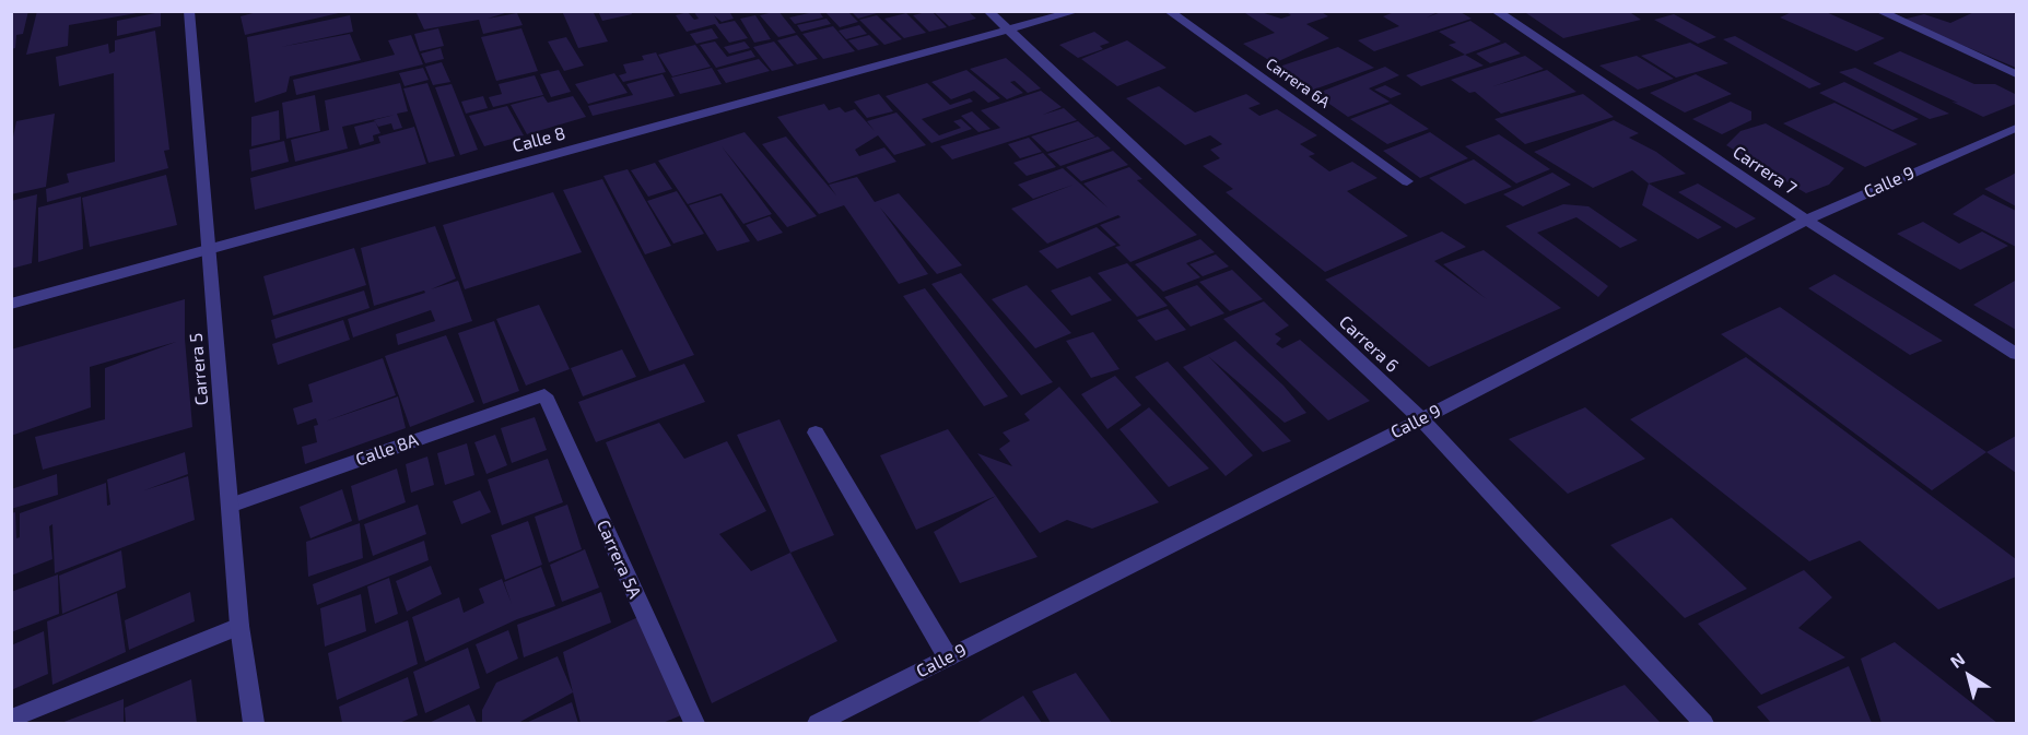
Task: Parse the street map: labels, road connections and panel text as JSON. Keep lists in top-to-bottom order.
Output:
{
  "streets": {
    "street": [
      "Carrera 6A",
      "Calle 8",
      "Carrera 7",
      "Calle 9",
      "Carrera 6",
      "Carrera 5",
      "Calle 8A",
      "Carrera 5A"
    ]
  },
  "crossings": [
    ["Calle 8", "Carrera 6"],
    ["Calle 8", "Carrera 5"],
    ["Carrera 7", "Calle 9"],
    ["Calle 9", "Carrera 6"],
    ["Carrera 5", "Calle 8A"],
    ["Calle 8A", "Carrera 5A"]
  ],
  "north": "top left"
}
